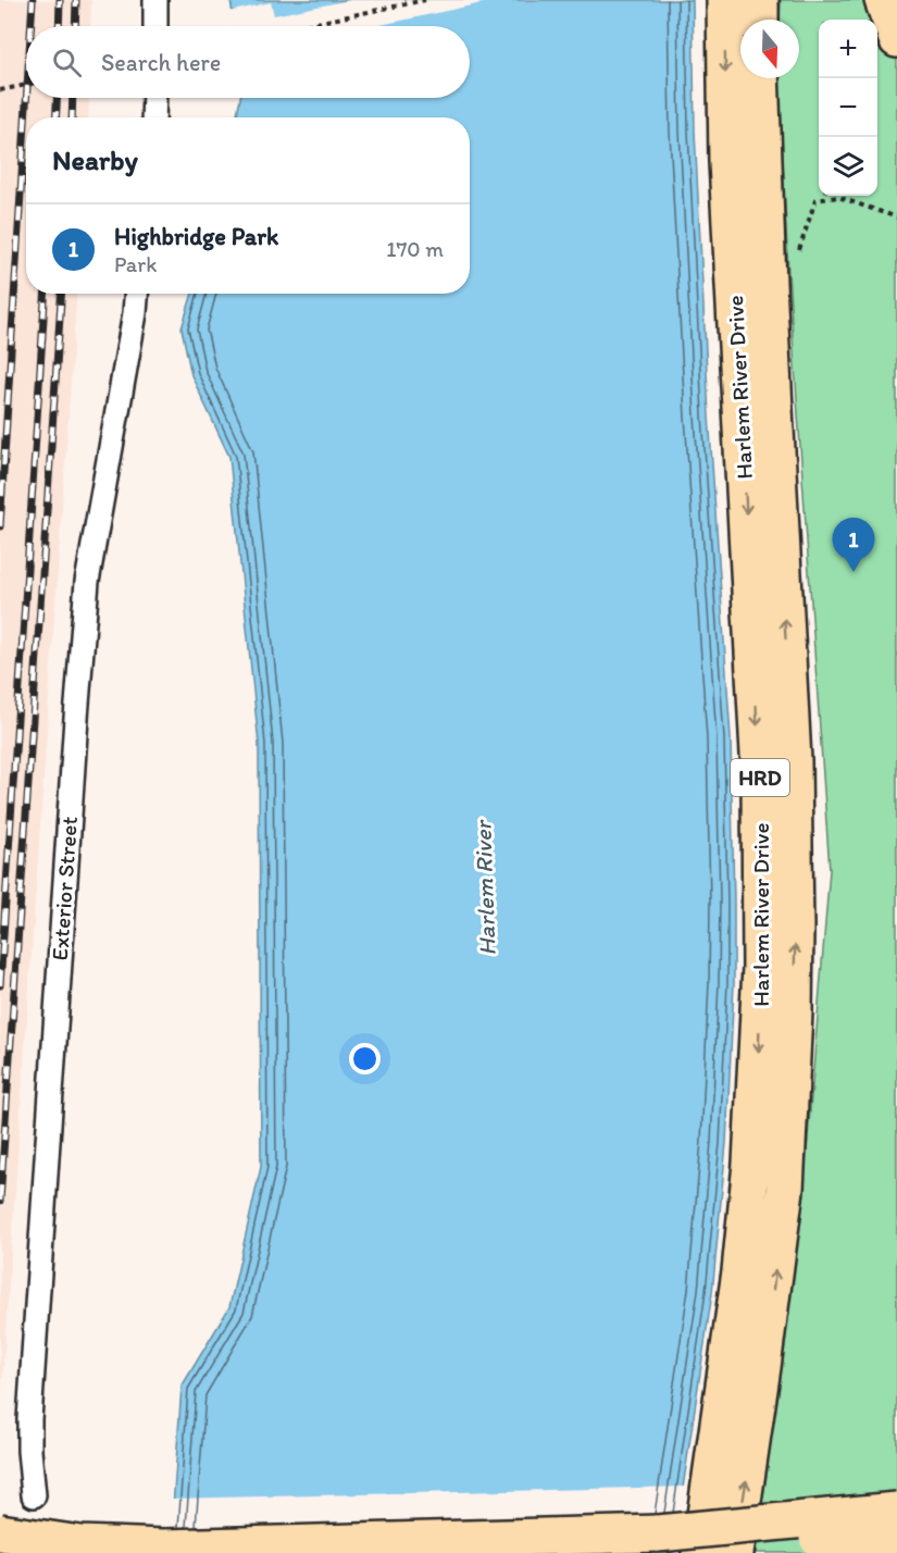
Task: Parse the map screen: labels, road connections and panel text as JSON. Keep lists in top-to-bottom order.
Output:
{
  "streets": {
    "highway": ["Harlem River Drive", "HRD"],
    "street": ["Exterior Street"]
  },
  "water": ["Harlem River"],
  "north": "bottom",
  "page": {
    "map_buttons": ["+", "−"],
    "search": "Search here",
    "heading": "Nearby",
    "list": [
      {
        "mark": "1",
        "name": "Highbridge Park",
        "note": "Park",
        "value": "170 m"
      }
    ],
    "pins": "1"
  }
}
